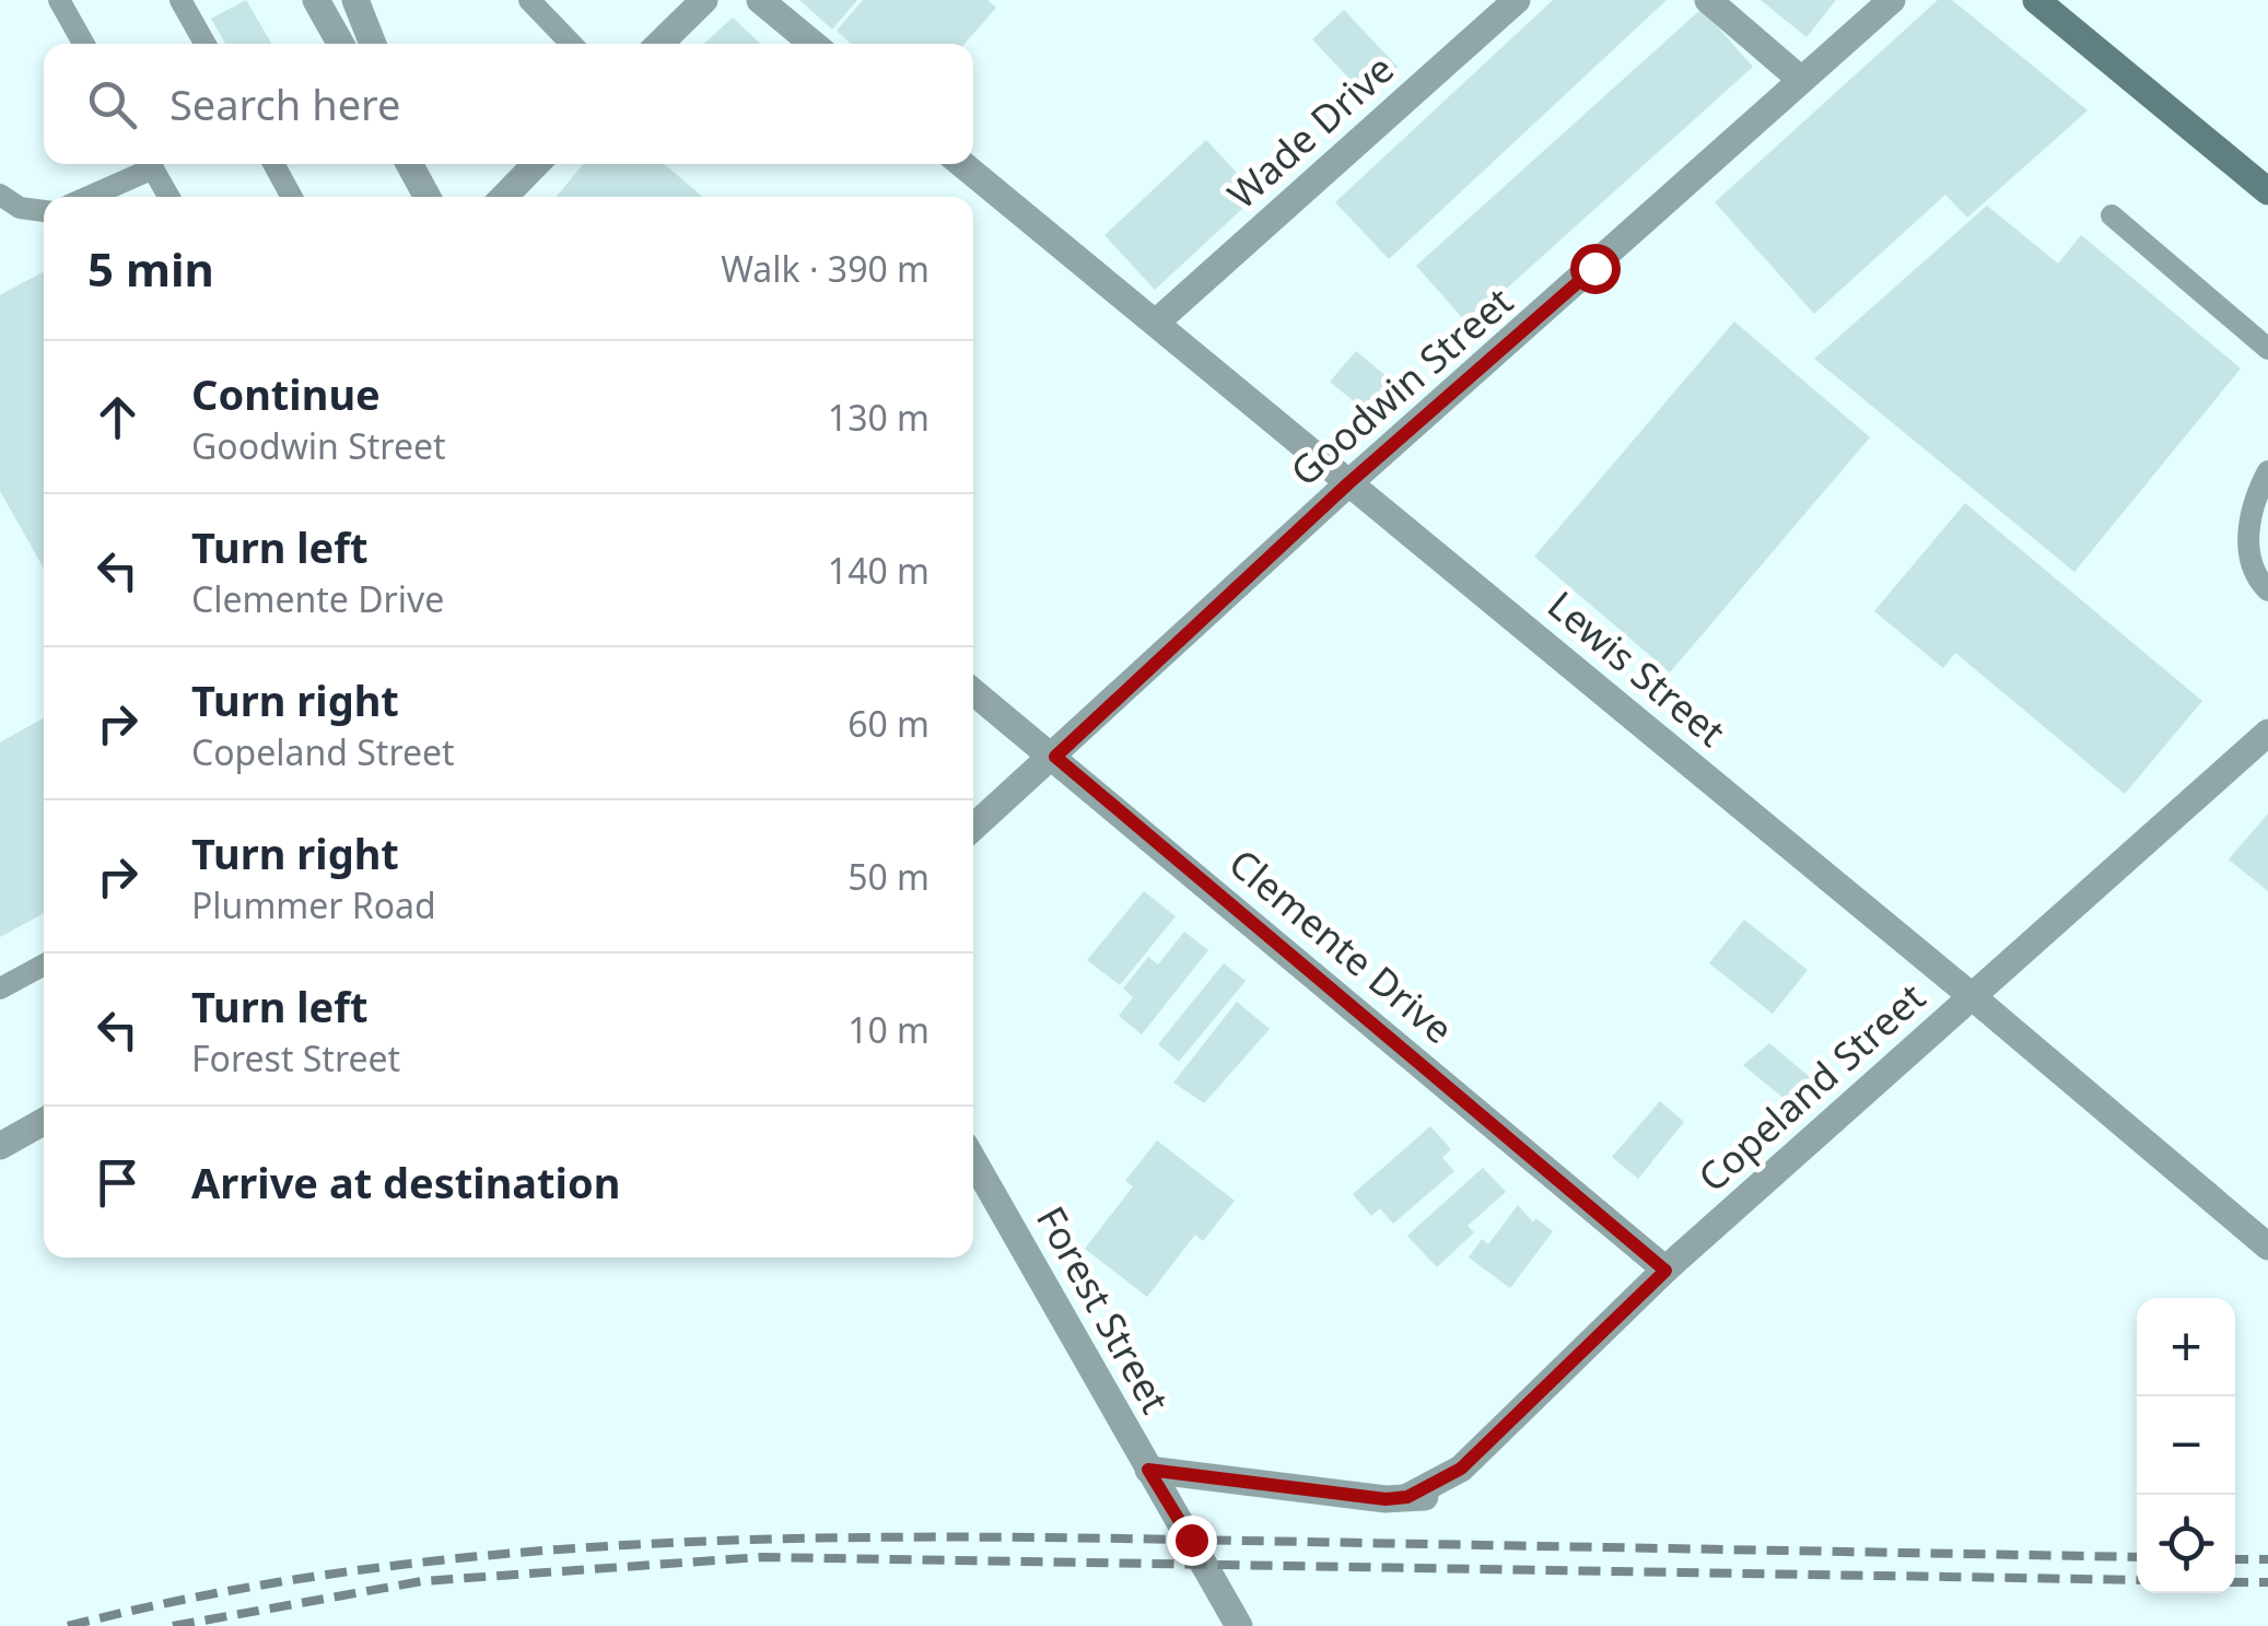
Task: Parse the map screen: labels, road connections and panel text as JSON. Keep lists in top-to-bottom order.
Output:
{
  "streets": {
    "street": [
      "Wade Drive",
      "Goodwin Street",
      "Lewis Street",
      "Clemente Drive",
      "Copeland Street",
      "Forest Street"
    ]
  },
  "crossings": [
    ["Wade Drive", "Lewis Street"],
    ["Goodwin Street", "Lewis Street"],
    ["Goodwin Street", "Clemente Drive"],
    ["Lewis Street", "Copeland Street"],
    ["Clemente Drive", "Copeland Street"]
  ],
  "page": {
    "search": "Search here",
    "heading": ["5 min", "Walk · 390 m"],
    "list": [
      ["Continue", "Goodwin Street", "130 m"],
      ["Turn left", "Clemente Drive", "140 m"],
      ["Turn right", "Copeland Street", "60 m"],
      ["Turn right", "Plummer Road", "50 m"],
      ["Turn left", "Forest Street", "10 m"],
      "Arrive at destination"
    ],
    "map_buttons": ["+", "−"]
  }
}
